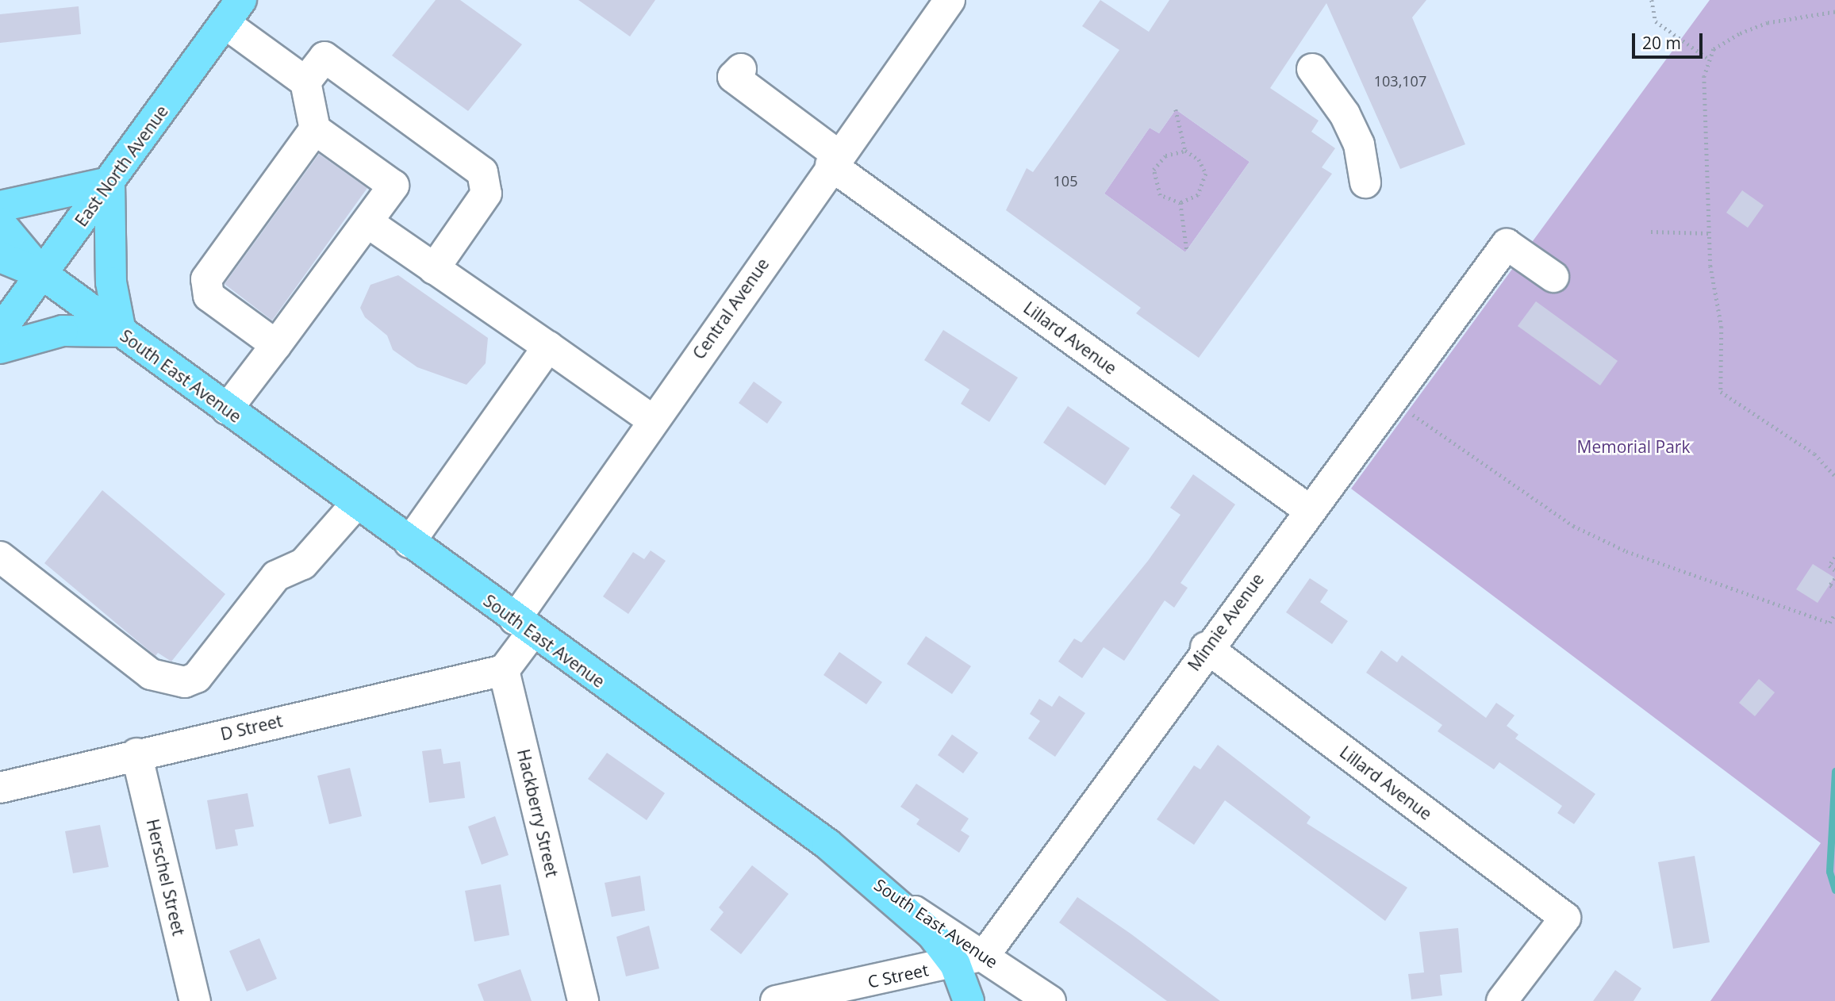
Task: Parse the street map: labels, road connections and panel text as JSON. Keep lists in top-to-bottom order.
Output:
{
  "streets": {
    "main road": ["East North Avenue", "South East Avenue"],
    "street": [
      "Central Avenue",
      "Lillard Avenue",
      "Minnie Avenue",
      "D Street",
      "Hackberry Street",
      "Herschel Street",
      "C Street"
    ]
  },
  "crossings": [
    ["East North Avenue", "South East Avenue"],
    ["Central Avenue", "Lillard Avenue"],
    ["Central Avenue", "South East Avenue"],
    ["Lillard Avenue", "Minnie Avenue"],
    ["South East Avenue", "Minnie Avenue"],
    ["D Street", "Hackberry Street"],
    ["D Street", "Herschel Street"]
  ],
  "parks": ["Memorial Park"],
  "house_numbers": ["103,107", "105"],
  "scale_bar": "20 m"
}
